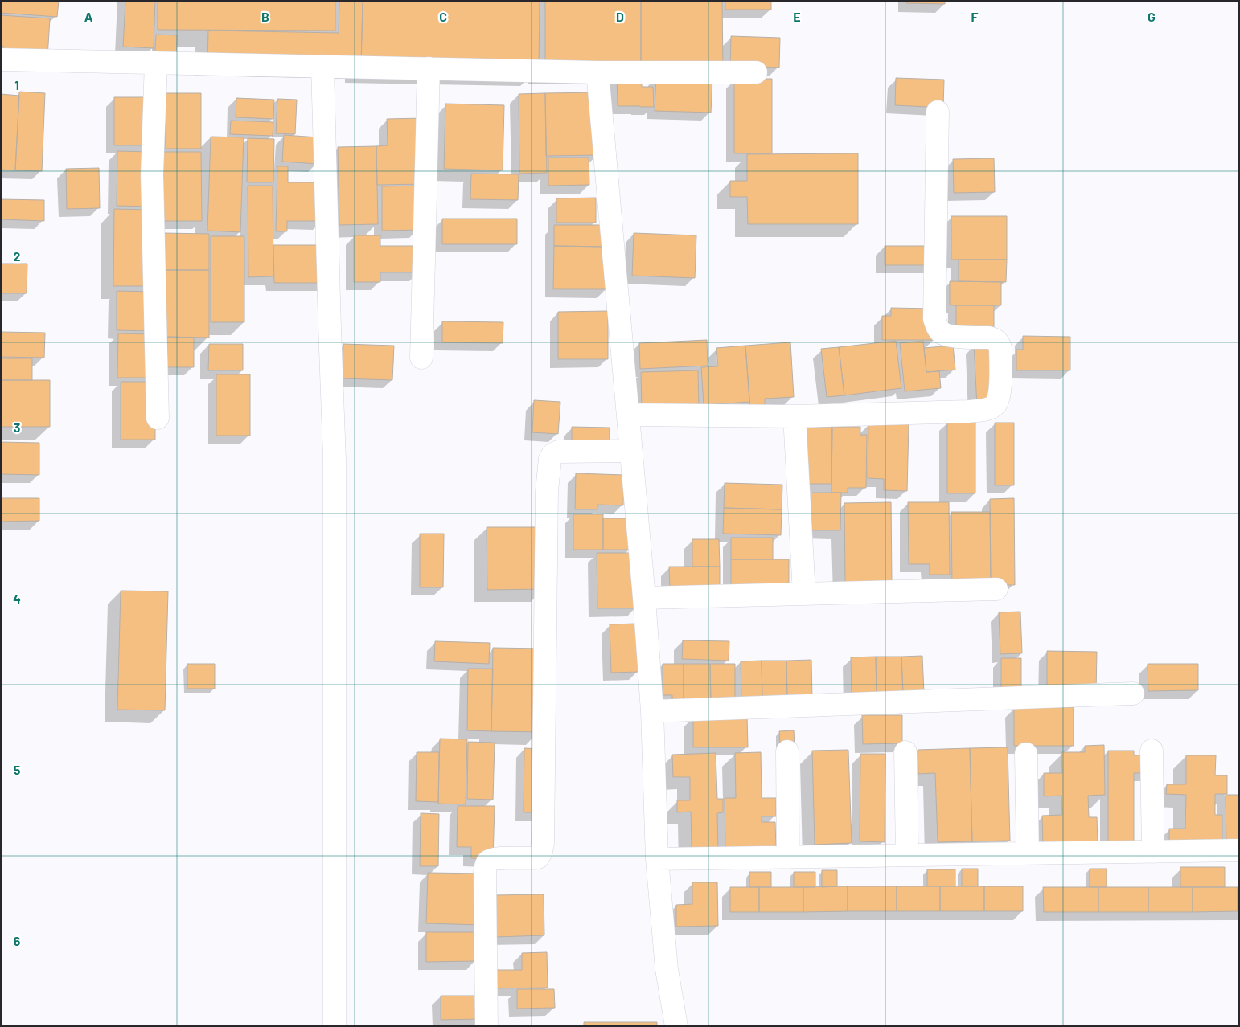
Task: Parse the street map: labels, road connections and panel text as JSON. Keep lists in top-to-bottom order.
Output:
{
  "grid": {
    "columns": [
      "A",
      "B",
      "C",
      "D",
      "E",
      "F",
      "G"
    ],
    "rows": [
      "1",
      "2",
      "3",
      "4",
      "5",
      "6"
    ]
  }
}
